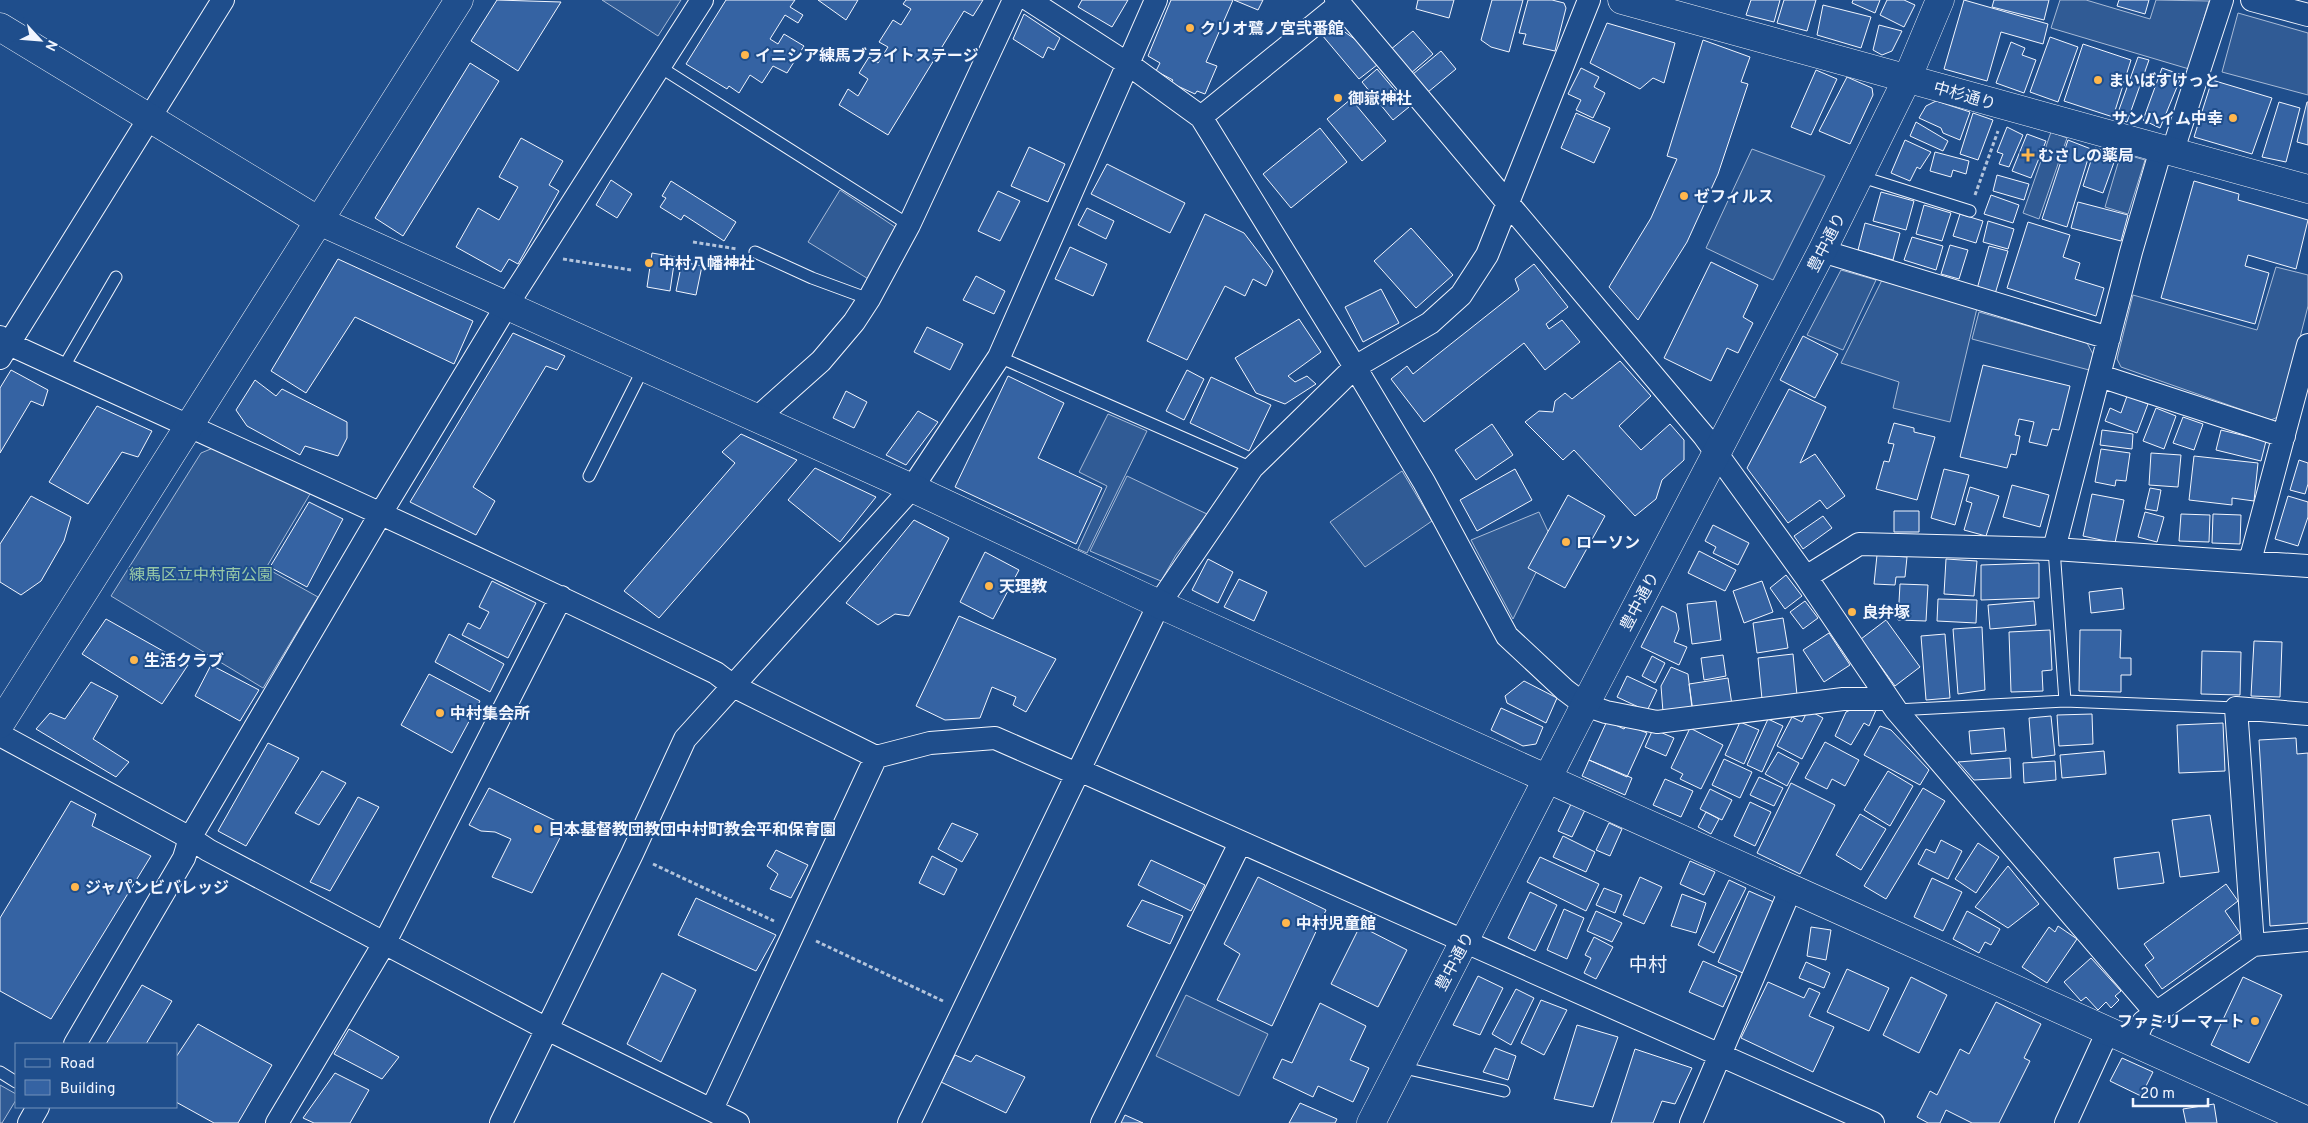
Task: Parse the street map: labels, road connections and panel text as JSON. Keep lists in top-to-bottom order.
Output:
{
  "streets": {
    "street": ["中杉通り", "豊中通り"]
  },
  "crossings": [
    ["中杉通り", "豊中通り"]
  ],
  "districts": ["中村"],
  "parks": ["練馬区立中村南公園"],
  "places": {
    "other": [
      "クリオ鷺ノ宮弐番館",
      "イニシア練馬ブライトステージ",
      "まいばすけっと",
      "御嶽神社",
      "サンハイム中幸",
      "ゼフィルス",
      "中村八幡神社",
      "ローソン",
      "天理教",
      "良弁塚",
      "生活クラブ",
      "中村集会所",
      "日本基督教団教団中村町教会平和保育園",
      "ジャパンビバレッジ",
      "中村児童館",
      "ファミリーマート"
    ],
    "health": ["むさしの薬局"]
  },
  "legend": ["Road", "Building"],
  "scale_bar": "20 m",
  "north": "bottom right"
}
